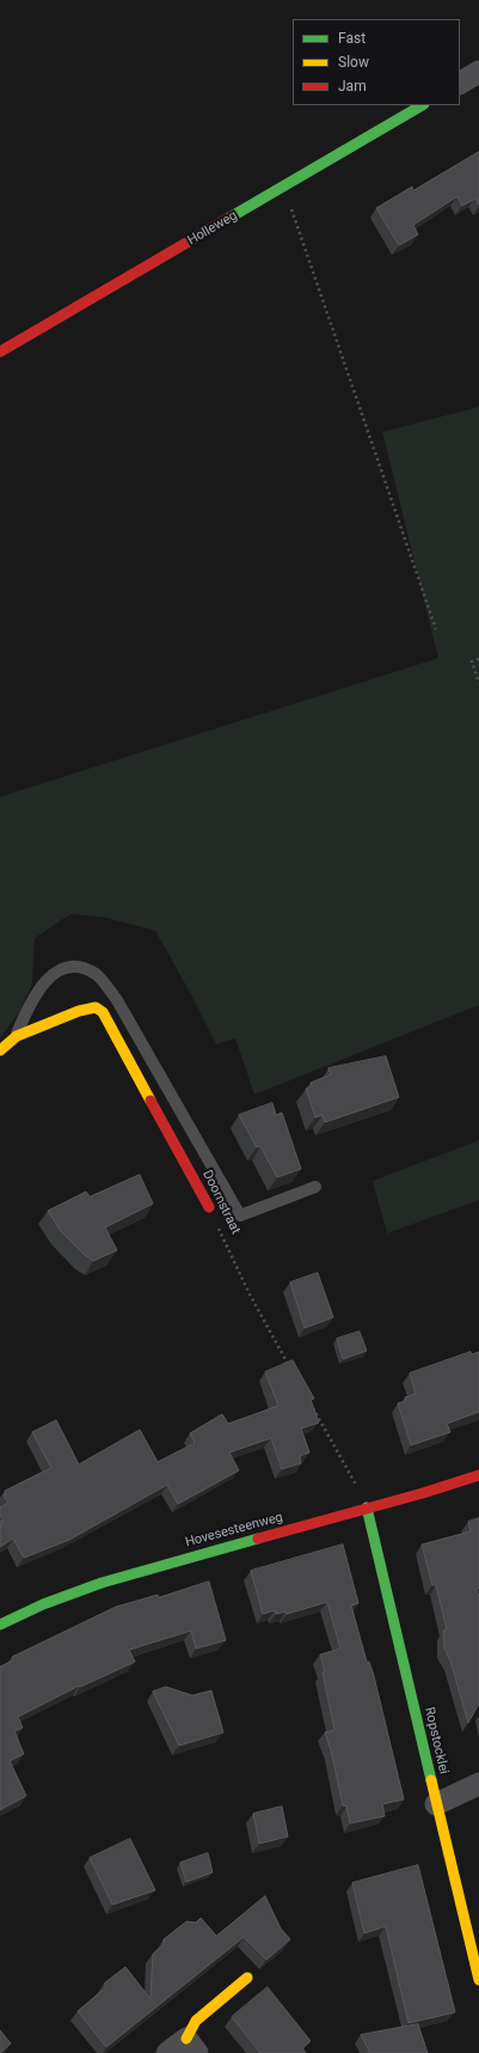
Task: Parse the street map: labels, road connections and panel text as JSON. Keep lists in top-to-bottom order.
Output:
{
  "streets": {
    "street": [
      "Holleweg",
      "Doornstraat",
      "Hovesesteenweg",
      "Ropstocklei"
    ]
  },
  "crossings": [
    ["Hovesesteenweg", "Ropstocklei"]
  ],
  "legend": ["Fast", "Slow", "Jam"]
}
